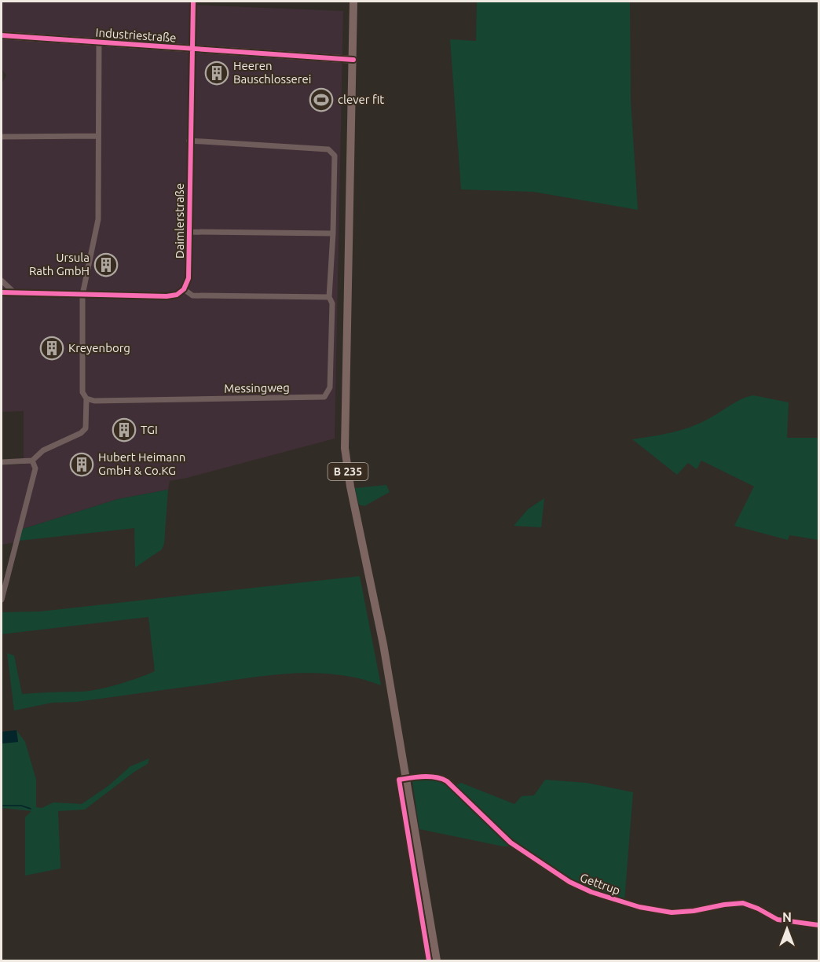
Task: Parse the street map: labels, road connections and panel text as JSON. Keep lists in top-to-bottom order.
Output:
{
  "streets": {
    "main road": ["B 235"],
    "street": [
      "Industriestraße",
      "Daimlerstraße",
      "Messingweg",
      "Gettrup"
    ]
  },
  "crossings": [
    ["Industriestraße", "Daimlerstraße"],
    ["Industriestraße", "B 235"],
    ["B 235", "Gettrup"]
  ],
  "places": {
    "building": [
      "Heeren Bauschlosserei",
      "Ursula Rath GmbH",
      "Kreyenborg",
      "TGI",
      "Hubert Heimann GmbH & Co.KG"
    ],
    "sports": ["clever fit"]
  },
  "north": "top"
}
